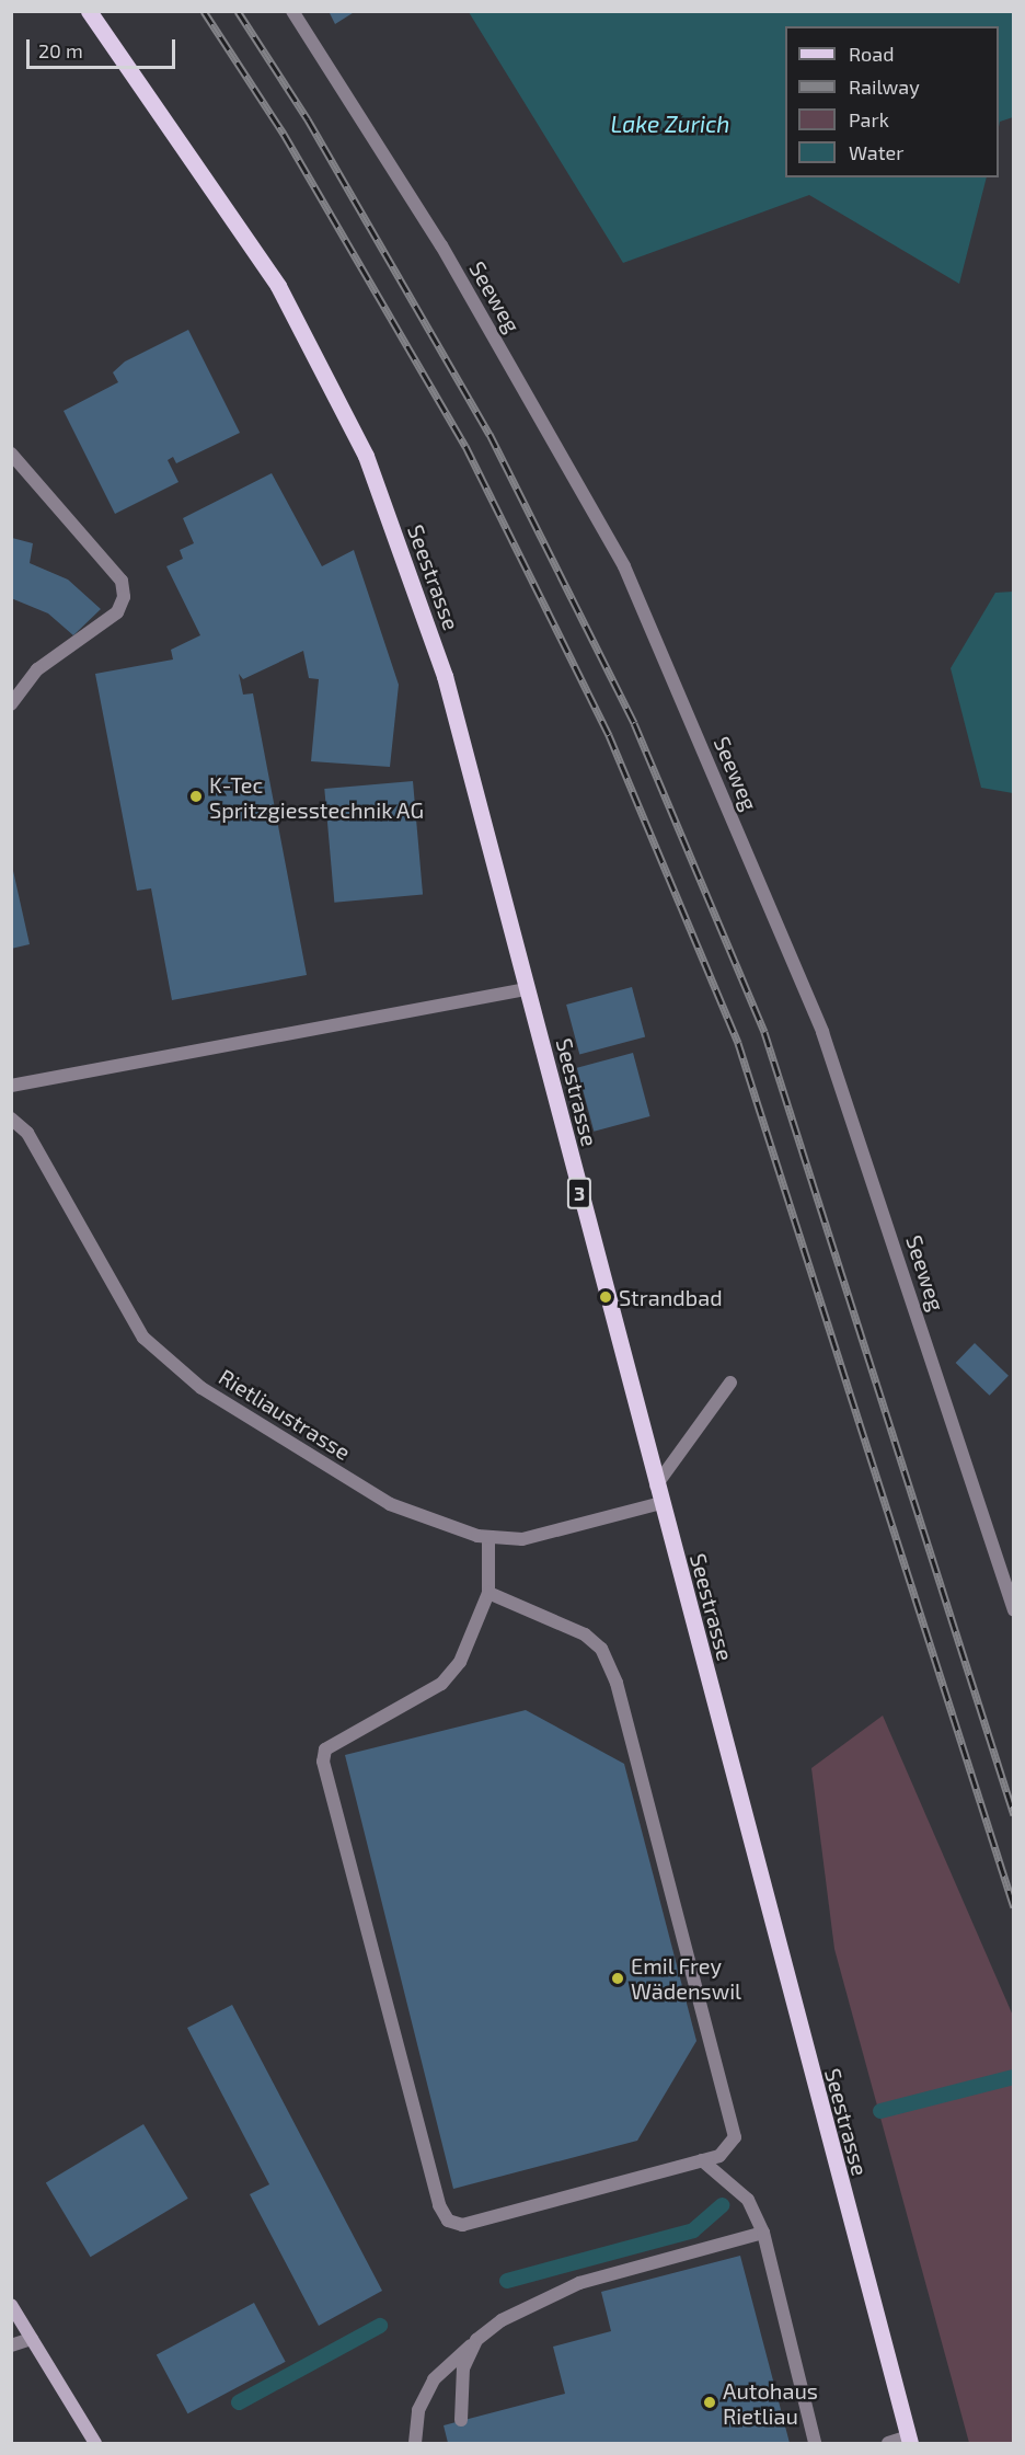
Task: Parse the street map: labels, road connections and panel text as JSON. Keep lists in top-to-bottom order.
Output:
{
  "streets": {
    "main road": ["Seestrasse", "3"],
    "street": ["Seeweg", "Rietliaustrasse"]
  },
  "crossings": [
    ["Seestrasse", "Rietliaustrasse"]
  ],
  "water": ["Lake Zurich"],
  "places": [
    "K-Tec Spritzgiesstechnik AG",
    "Strandbad",
    "Emil Frey Wädenswil",
    "Autohaus Rietliau"
  ],
  "legend": [
    "Road",
    "Railway",
    "Park",
    "Water"
  ],
  "scale_bar": "20 m"
}
